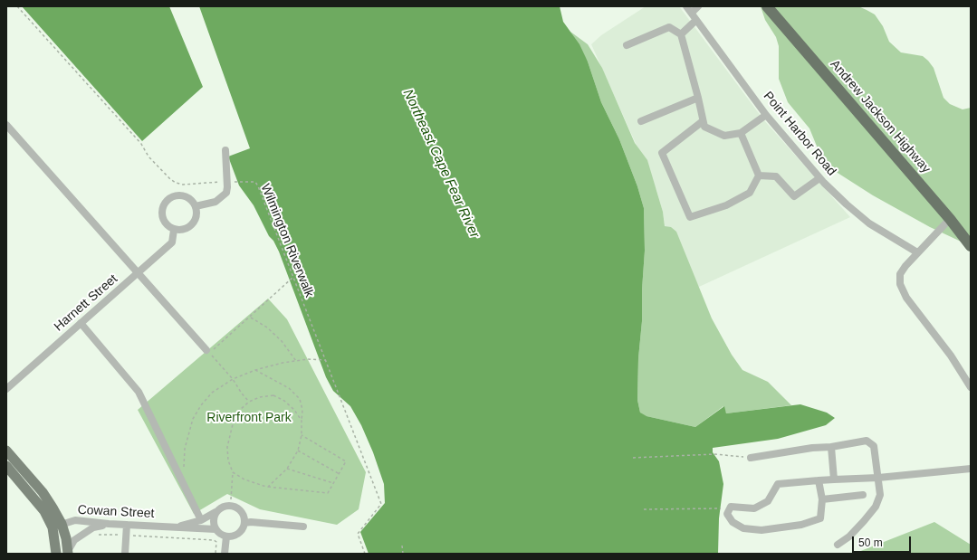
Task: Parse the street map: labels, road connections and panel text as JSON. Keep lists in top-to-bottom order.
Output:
{
  "streets": {
    "highway": ["Andrew Jackson Highway"],
    "street": ["Point Harbor Road", "Harnett Street", "Cowan Street"],
    "path": ["Wilmington Riverwalk"]
  },
  "water": ["Northeast Cape Fear River"],
  "parks": ["Riverfront Park"],
  "scale_bar": "50 m"
}
